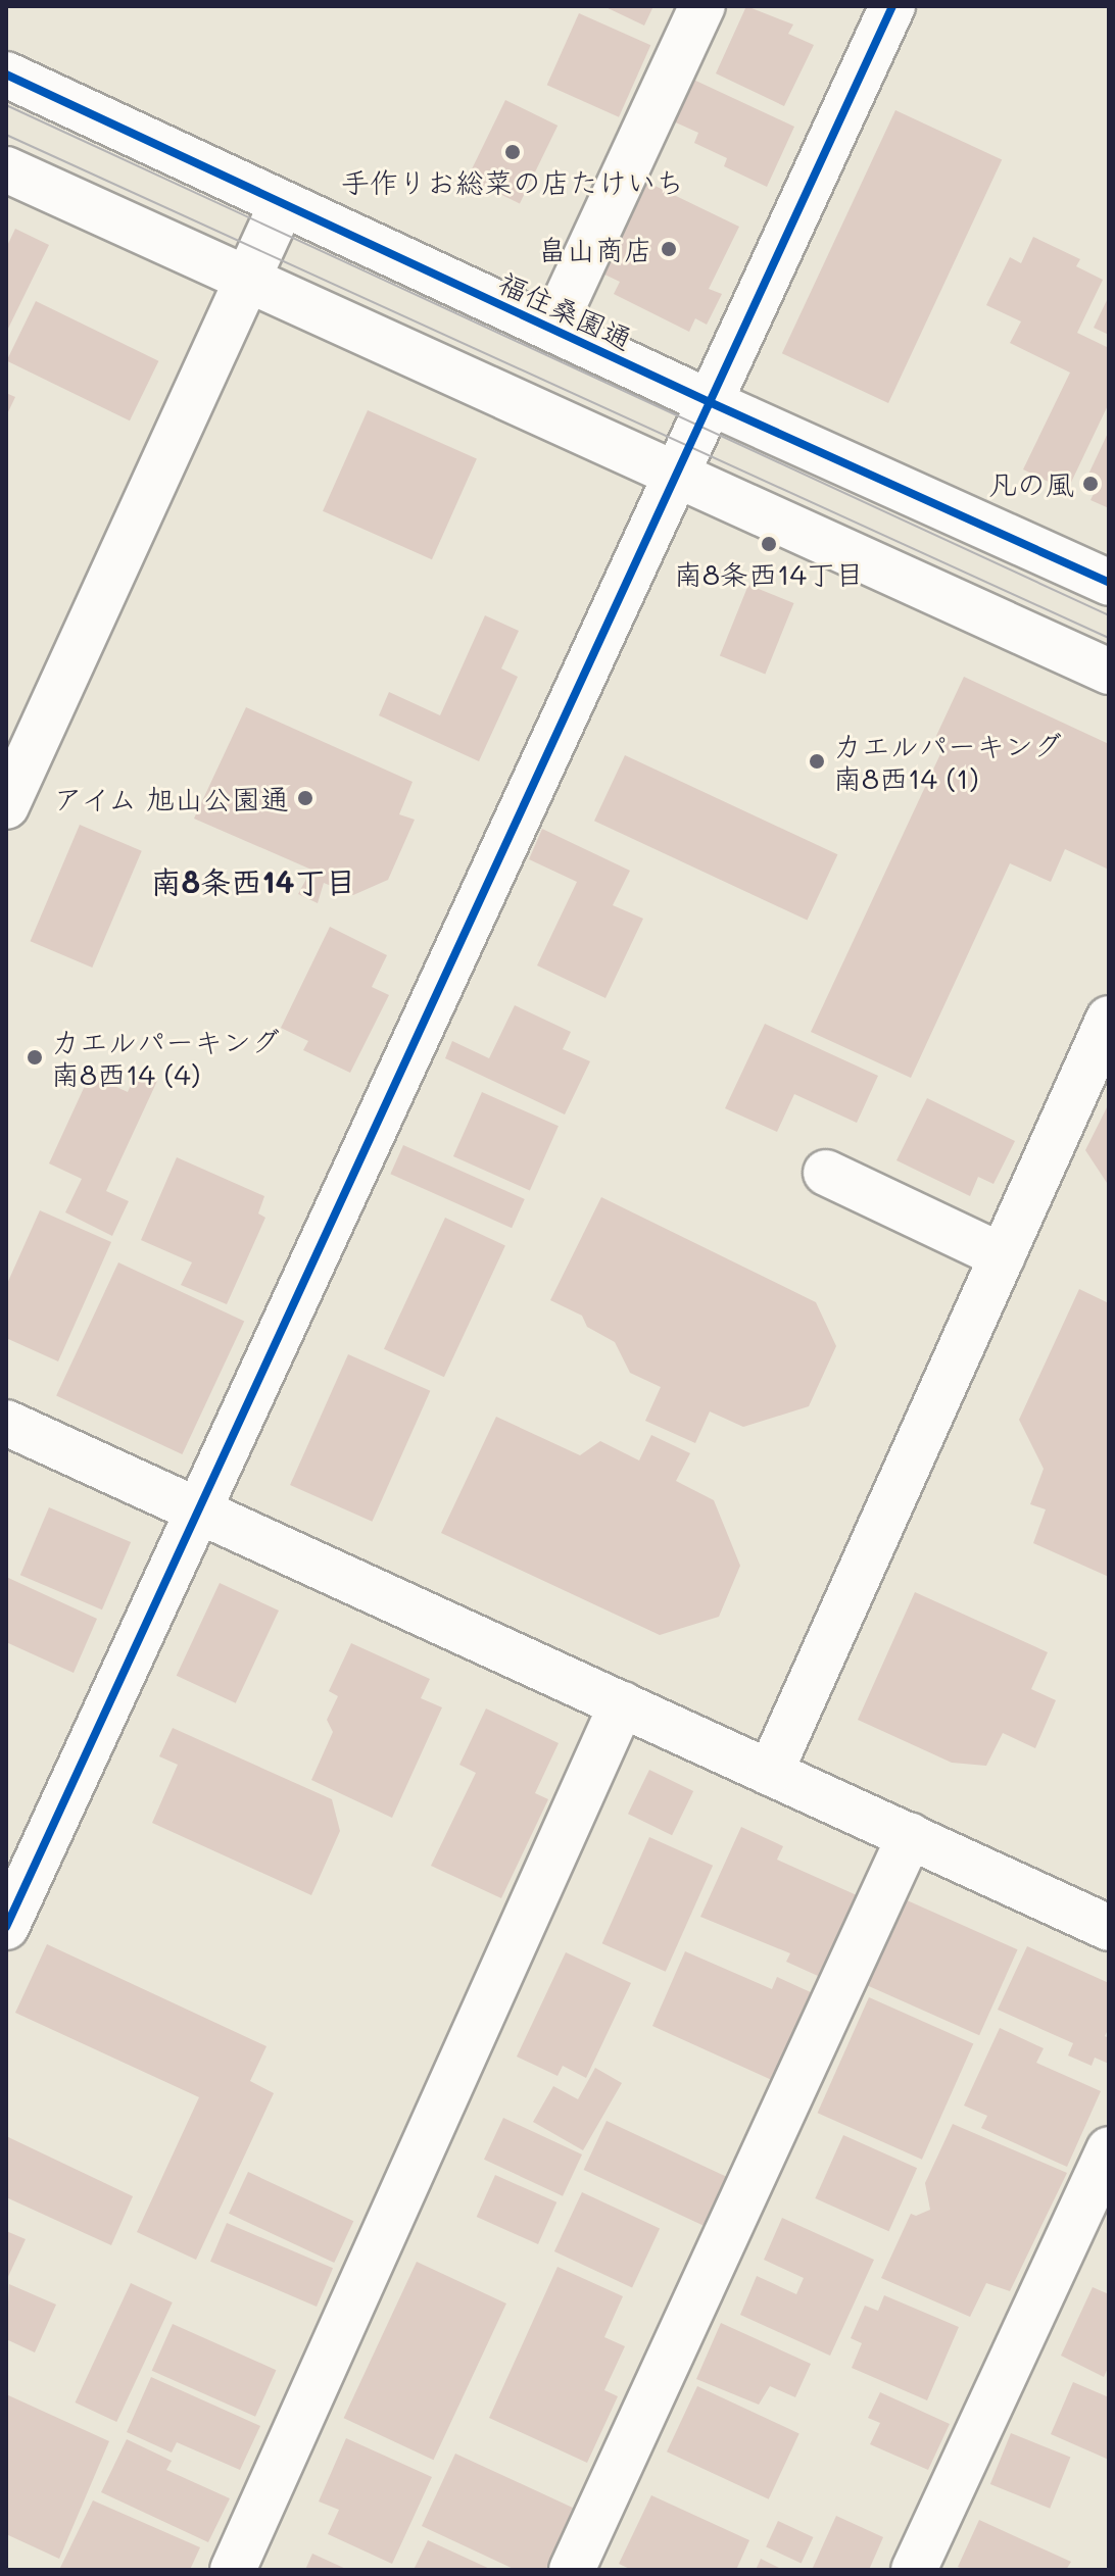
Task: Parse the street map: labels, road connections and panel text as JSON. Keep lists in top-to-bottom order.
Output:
{
  "streets": {
    "street": ["福住桑園通"]
  },
  "districts": ["南8条西14丁目"],
  "places": [
    "手作りお総菜の店たけいち",
    "畠山商店",
    "凡の風",
    "南8条西14丁目",
    "カエルパーキング 南8西14 (1)",
    "アイム 旭山公園通",
    "カエルパーキング 南8西14 (4)"
  ]
}
